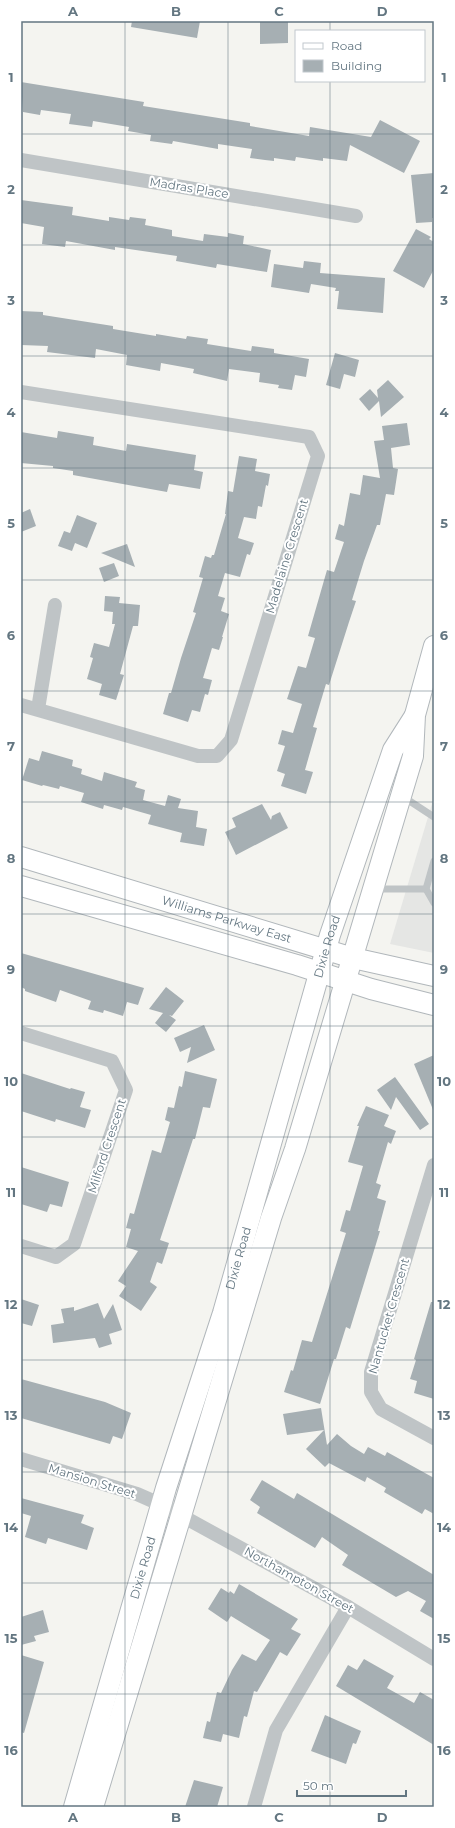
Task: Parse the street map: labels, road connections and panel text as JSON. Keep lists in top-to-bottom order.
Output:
{
  "streets": {
    "main road": ["Williams Parkway East", "Dixie Road"],
    "street": [
      "Madras Place",
      "Madelaine Crescent",
      "Milford Crescent",
      "Nantucket Crescent",
      "Mansion Street",
      "Northampton Street"
    ]
  },
  "crossings": [
    ["Williams Parkway East", "Dixie Road"],
    ["Dixie Road", "Mansion Street"],
    ["Dixie Road", "Northampton Street"],
    ["Mansion Street", "Northampton Street"]
  ],
  "legend": ["Road", "Building"],
  "scale_bar": "50 m",
  "grid": {
    "columns": [
      "A",
      "B",
      "C",
      "D"
    ],
    "rows": [
      "1",
      "2",
      "3",
      "4",
      "5",
      "6",
      "7",
      "8",
      "9",
      "10",
      "11",
      "12",
      "13",
      "14",
      "15",
      "16"
    ]
  }
}
